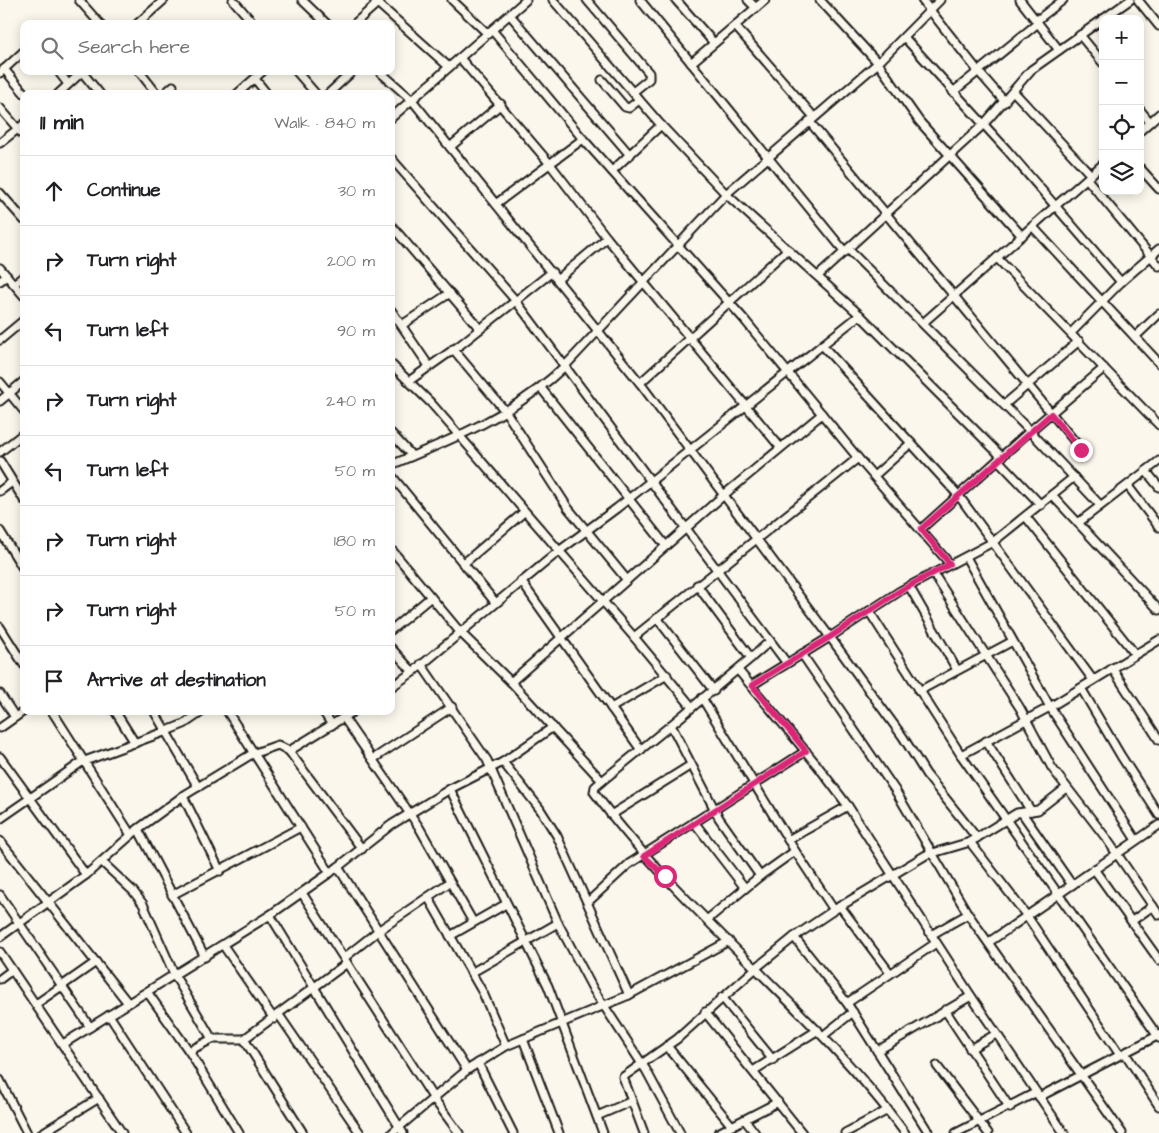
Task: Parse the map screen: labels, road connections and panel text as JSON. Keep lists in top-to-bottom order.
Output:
{
  "page": {
    "map_buttons": ["+", "−"],
    "search": "Search here",
    "heading": ["11 min", "Walk · 840 m"],
    "list": [
      ["Continue", "30 m"],
      ["Turn right", "200 m"],
      ["Turn left", "90 m"],
      ["Turn right", "240 m"],
      ["Turn left", "50 m"],
      ["Turn right", "180 m"],
      ["Turn right", "50 m"],
      "Arrive at destination"
    ]
  }
}
